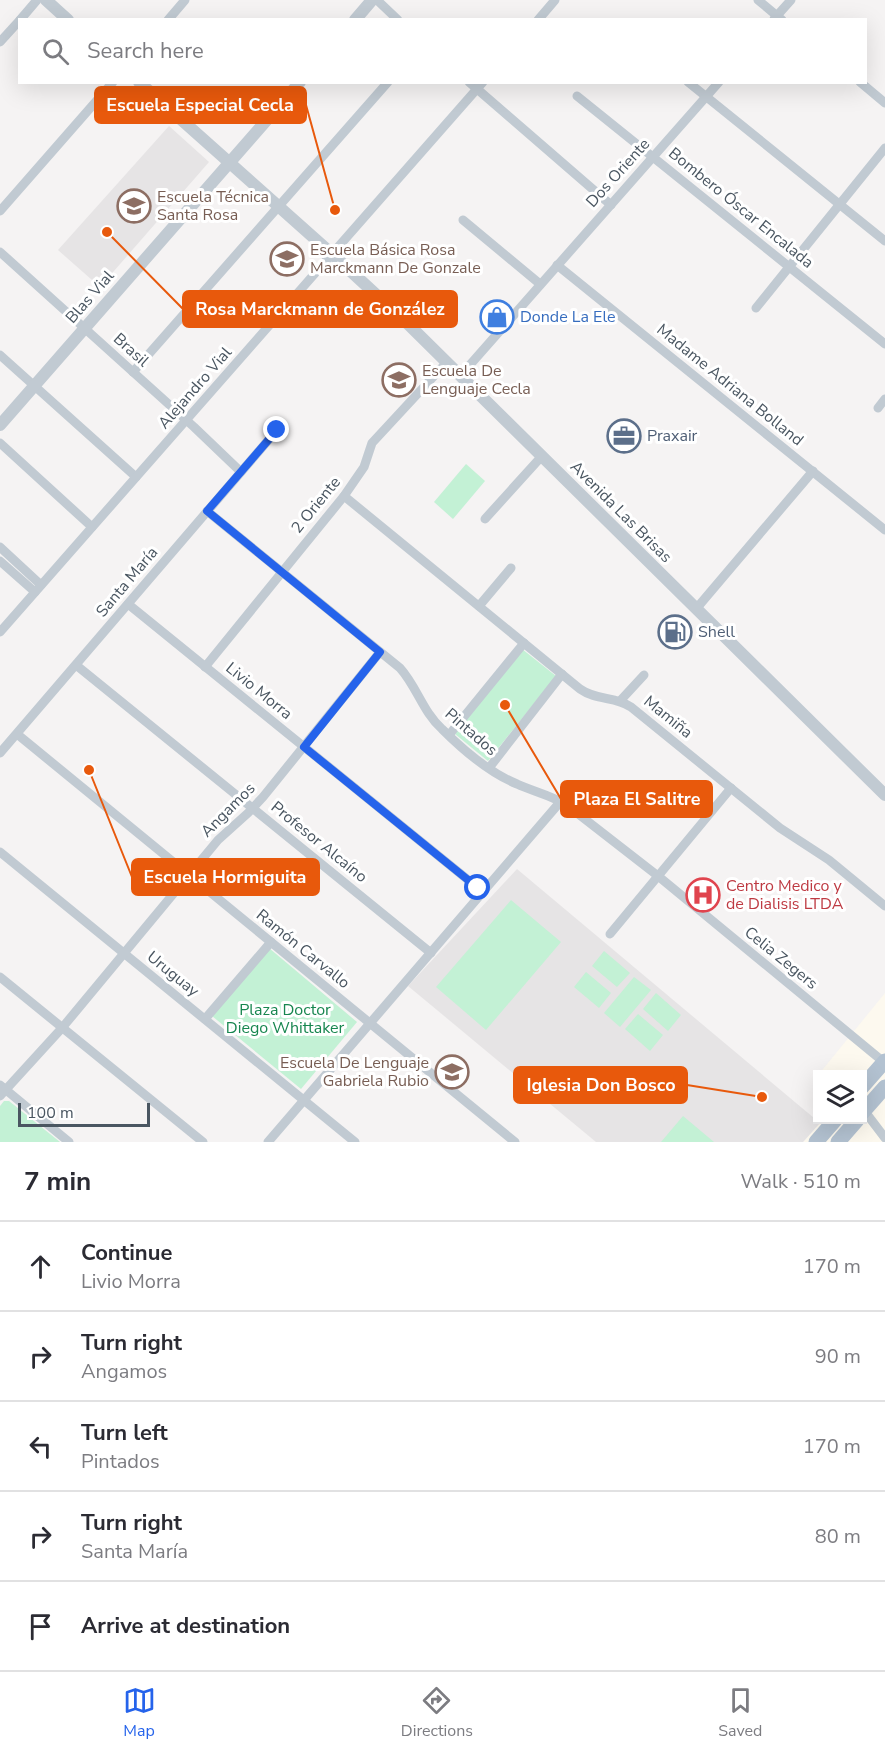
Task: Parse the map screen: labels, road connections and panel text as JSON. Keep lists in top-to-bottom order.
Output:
{
  "streets": {
    "street": [
      "Dos Oriente",
      "Bombero Óscar Encalada",
      "Blas Vial",
      "Brasil",
      "Madame Adriana Bolland",
      "Alejandro Vial",
      "2 Oriente",
      "Avenida Las Brisas",
      "Santa María",
      "Livio Morra",
      "Mamiña",
      "Pintados",
      "Angamos",
      "Profesor Alcaíno",
      "Ramón Carvallo",
      "Celia Zegers",
      "Uruguay"
    ]
  },
  "crossings": [
    ["Dos Oriente", "Bombero Óscar Encalada"],
    ["Dos Oriente", "Madame Adriana Bolland"],
    ["Dos Oriente", "Avenida Las Brisas"],
    ["Blas Vial", "Brasil"],
    ["Blas Vial", "Avenida Las Brisas"],
    ["Brasil", "Alejandro Vial"],
    ["Brasil", "Santa María"],
    ["Alejandro Vial", "Avenida Las Brisas"],
    ["2 Oriente", "Avenida Las Brisas"],
    ["2 Oriente", "Livio Morra"],
    ["2 Oriente", "Mamiña"],
    ["2 Oriente", "Pintados"],
    ["Santa María", "Livio Morra"],
    ["Santa María", "Pintados"],
    ["Santa María", "Profesor Alcaíno"],
    ["Santa María", "Ramón Carvallo"],
    ["Livio Morra", "Angamos"],
    ["Pintados", "Angamos"],
    ["Pintados", "Celia Zegers"],
    ["Angamos", "Profesor Alcaíno"],
    ["Angamos", "Ramón Carvallo"],
    ["Angamos", "Uruguay"]
  ],
  "parks": ["Plaza Doctor Diego Whittaker"],
  "places": {
    "school or university": [
      "Escuela Técnica Santa Rosa",
      "Escuela Básica Rosa Marckmann De Gonzale",
      "Escuela De Lenguaje Cecla",
      "Escuela De Lenguaje Gabriela Rubio"
    ],
    "other": [
      "Escuela Especial Cecla",
      "Rosa Marckmann de González",
      "Plaza El Salitre",
      "Escuela Hormiguita",
      "Iglesia Don Bosco"
    ],
    "shop": ["Donde La Ele"],
    "office": ["Praxair"],
    "fuel station": ["Shell"],
    "hospital": ["Centro Medico y de Dialisis LTDA"]
  },
  "scale_bar": "100 m",
  "page": {
    "search": "Search here",
    "scale": "100 m",
    "heading": ["7 min", "Walk · 510 m"],
    "list": [
      ["Continue", "Livio Morra", "170 m"],
      ["Turn right", "Angamos", "90 m"],
      ["Turn left", "Pintados", "170 m"],
      ["Turn right", "Santa María", "80 m"],
      "Arrive at destination"
    ],
    "nav": ["Map", "Directions", "Saved"]
  }
}
